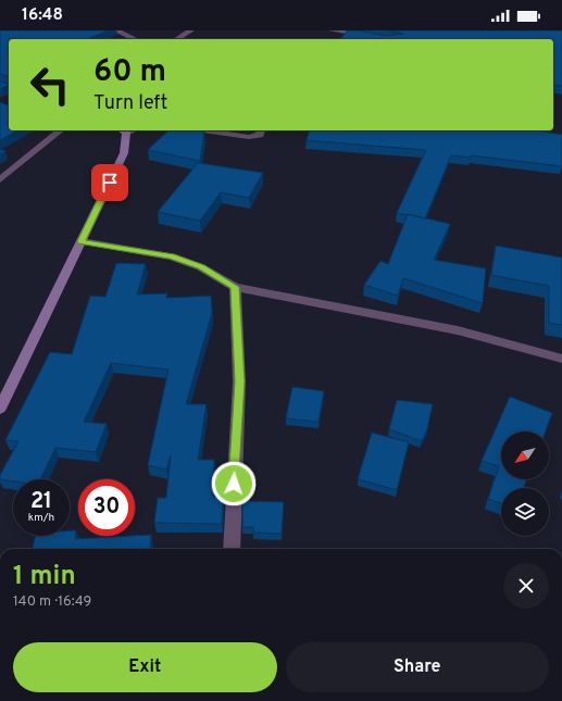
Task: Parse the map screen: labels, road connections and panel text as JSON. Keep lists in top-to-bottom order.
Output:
{
  "north": "bottom left",
  "page": {
    "status": "16:48",
    "turn": ["60 m", "Turn left"],
    "speed": "21 km/h",
    "limit": "30",
    "heading": ["1 min", "140 m · 16:49"],
    "buttons": ["Exit", "Share"]
  }
}
